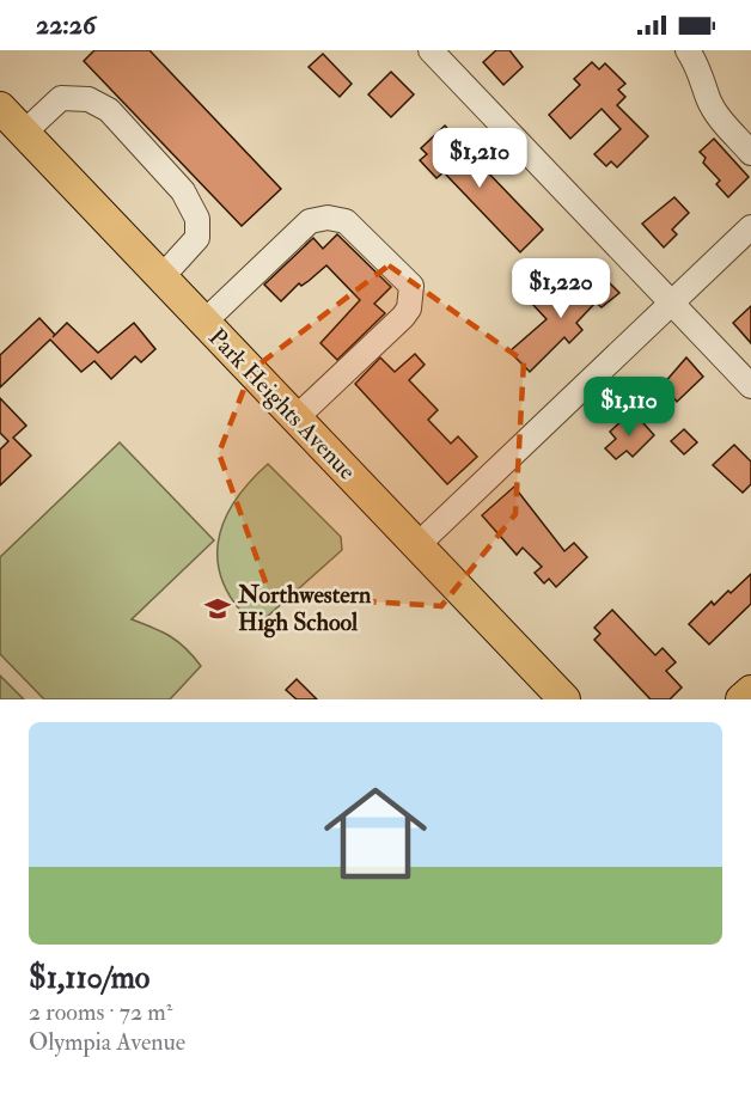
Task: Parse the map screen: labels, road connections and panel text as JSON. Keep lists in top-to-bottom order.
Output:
{
  "streets": {
    "main road": ["Park Heights Avenue"]
  },
  "places": {
    "school or university": ["Northwestern High School"]
  },
  "page": {
    "status": "22:26",
    "price": ["$1,210", "$1,220", "$1,110"],
    "list": [
      {
        "name": "$1,110/mo",
        "note": "2 rooms · 72 m² · Olympia Avenue"
      }
    ]
  }
}
